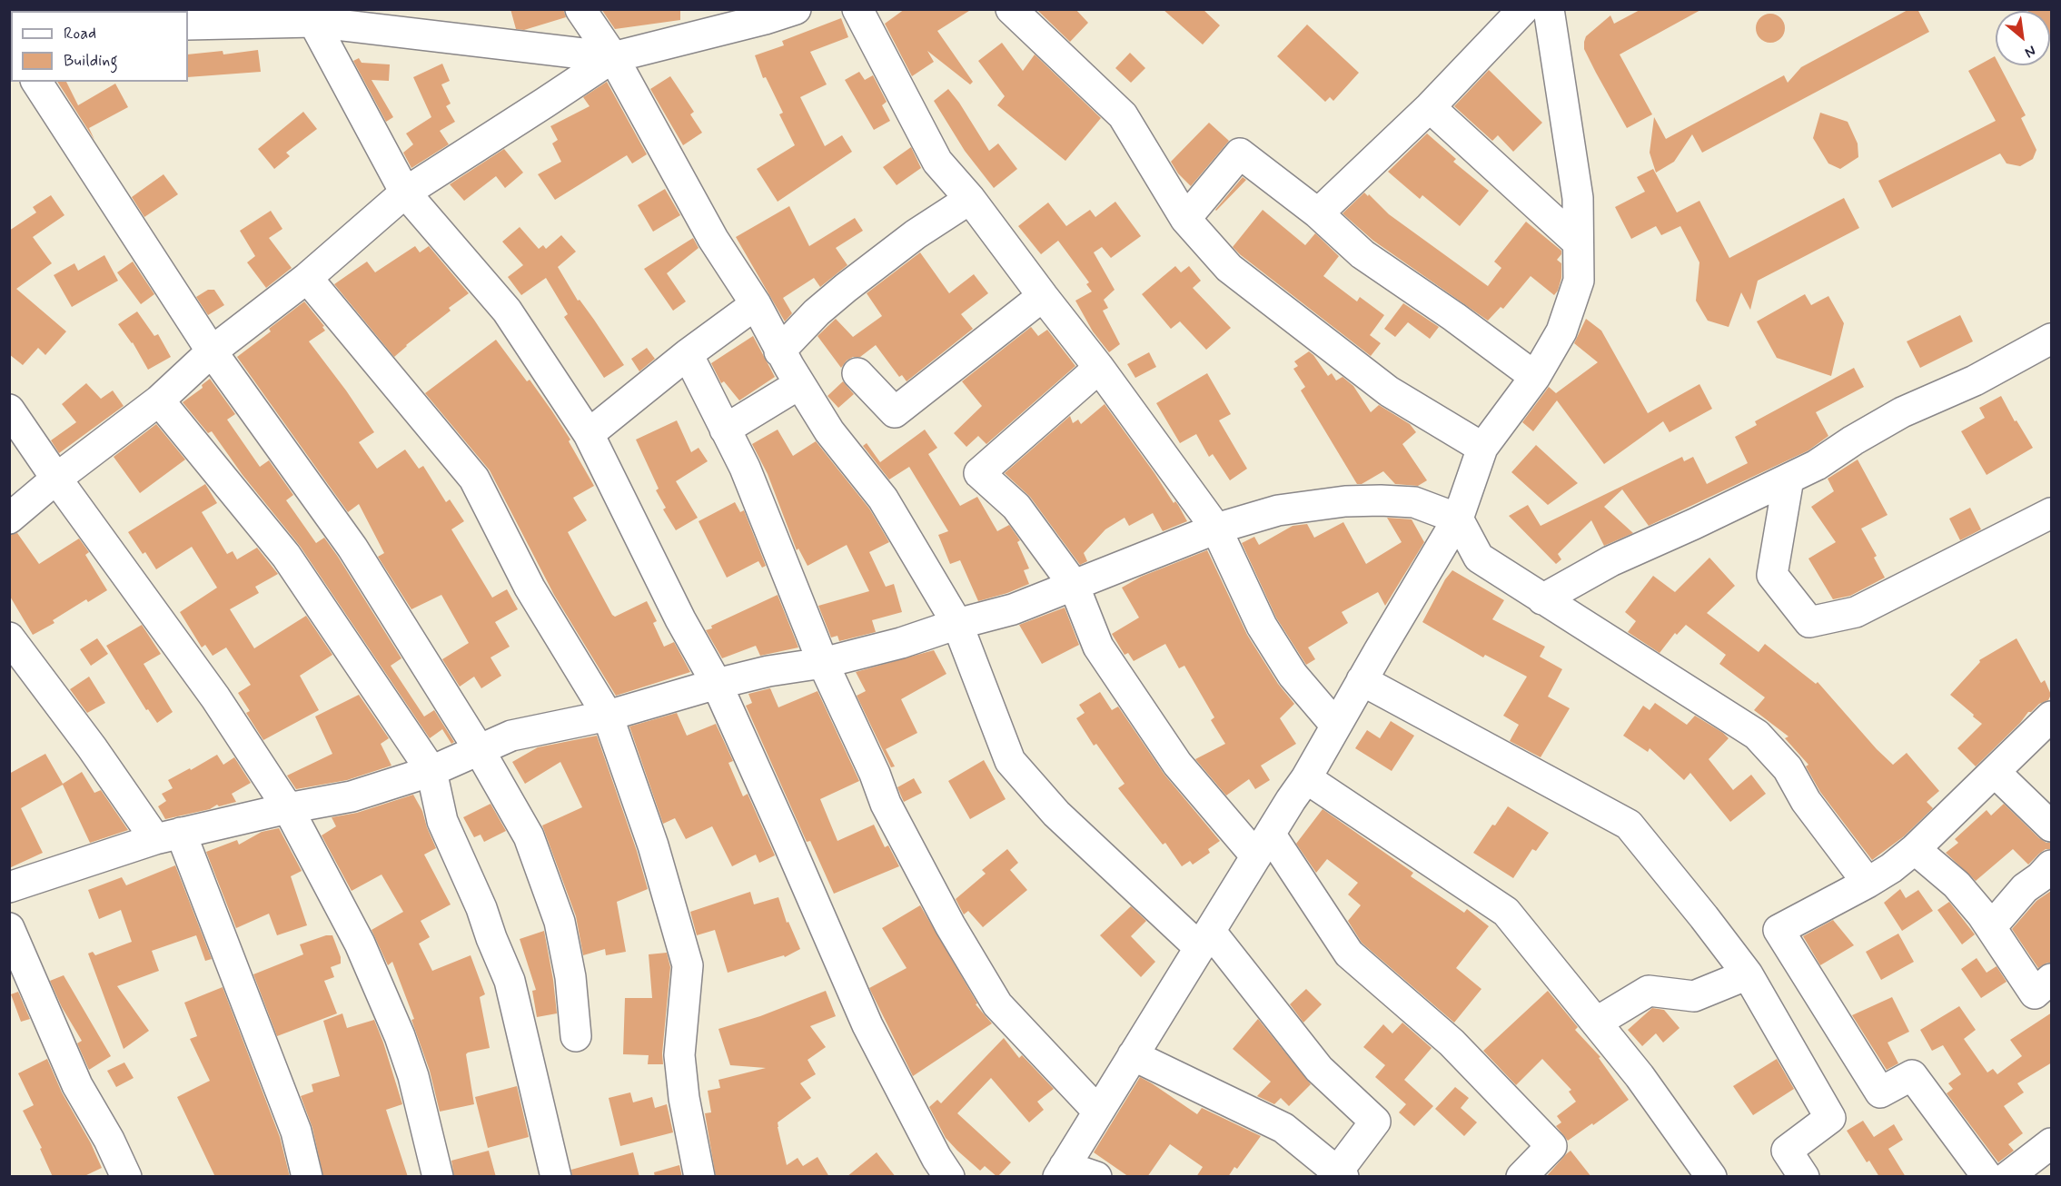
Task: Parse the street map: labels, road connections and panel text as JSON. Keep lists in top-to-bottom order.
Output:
{
  "legend": ["Road", "Building"],
  "north": "bottom right"
}
